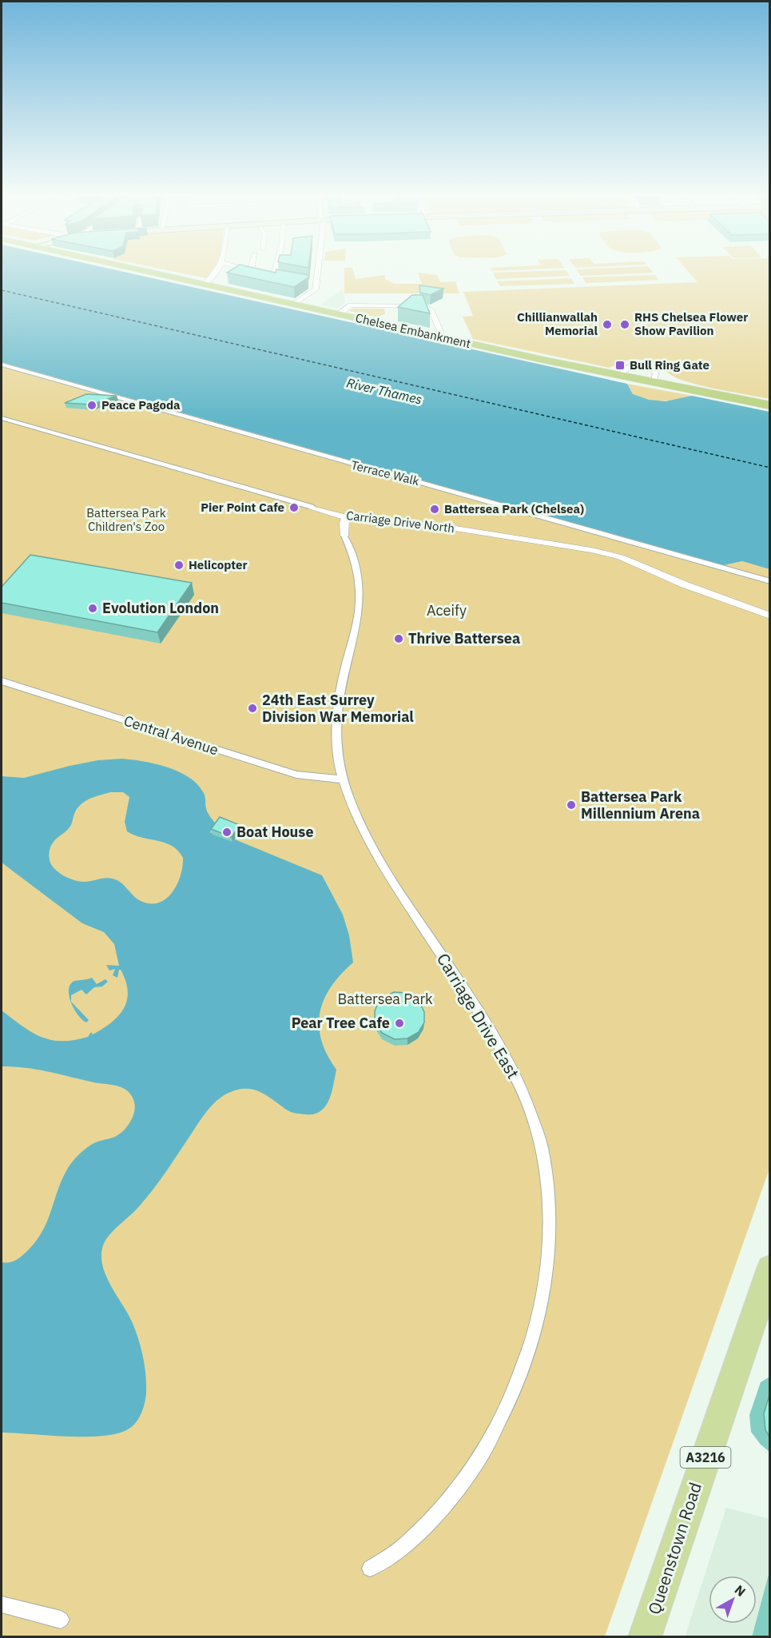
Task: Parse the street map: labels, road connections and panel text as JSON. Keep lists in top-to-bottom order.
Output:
{
  "streets": {
    "highway": ["Chelsea Embankment"],
    "main road": ["A3216", "Queenstown Road"],
    "street": [
      "Terrace Walk",
      "Carriage Drive North",
      "Central Avenue",
      "Carriage Drive East"
    ]
  },
  "crossings": [
    ["Carriage Drive North", "Carriage Drive East"],
    ["Central Avenue", "Carriage Drive East"]
  ],
  "water": ["River Thames"],
  "parks": ["Battersea Park Children's Zoo", "Aceify", "Battersea Park"],
  "places": {
    "other": [
      "Chillianwallah Memorial",
      "RHS Chelsea Flower Show Pavilion",
      "Peace Pagoda",
      "Pier Point Cafe",
      "Battersea Park (Chelsea)",
      "Helicopter",
      "Evolution London",
      "Thrive Battersea",
      "24th East Surrey Division War Memorial",
      "Battersea Park Millennium Arena",
      "Boat House",
      "Pear Tree Cafe"
    ],
    "transit": ["Bull Ring Gate"]
  },
  "north": "top right"
}
